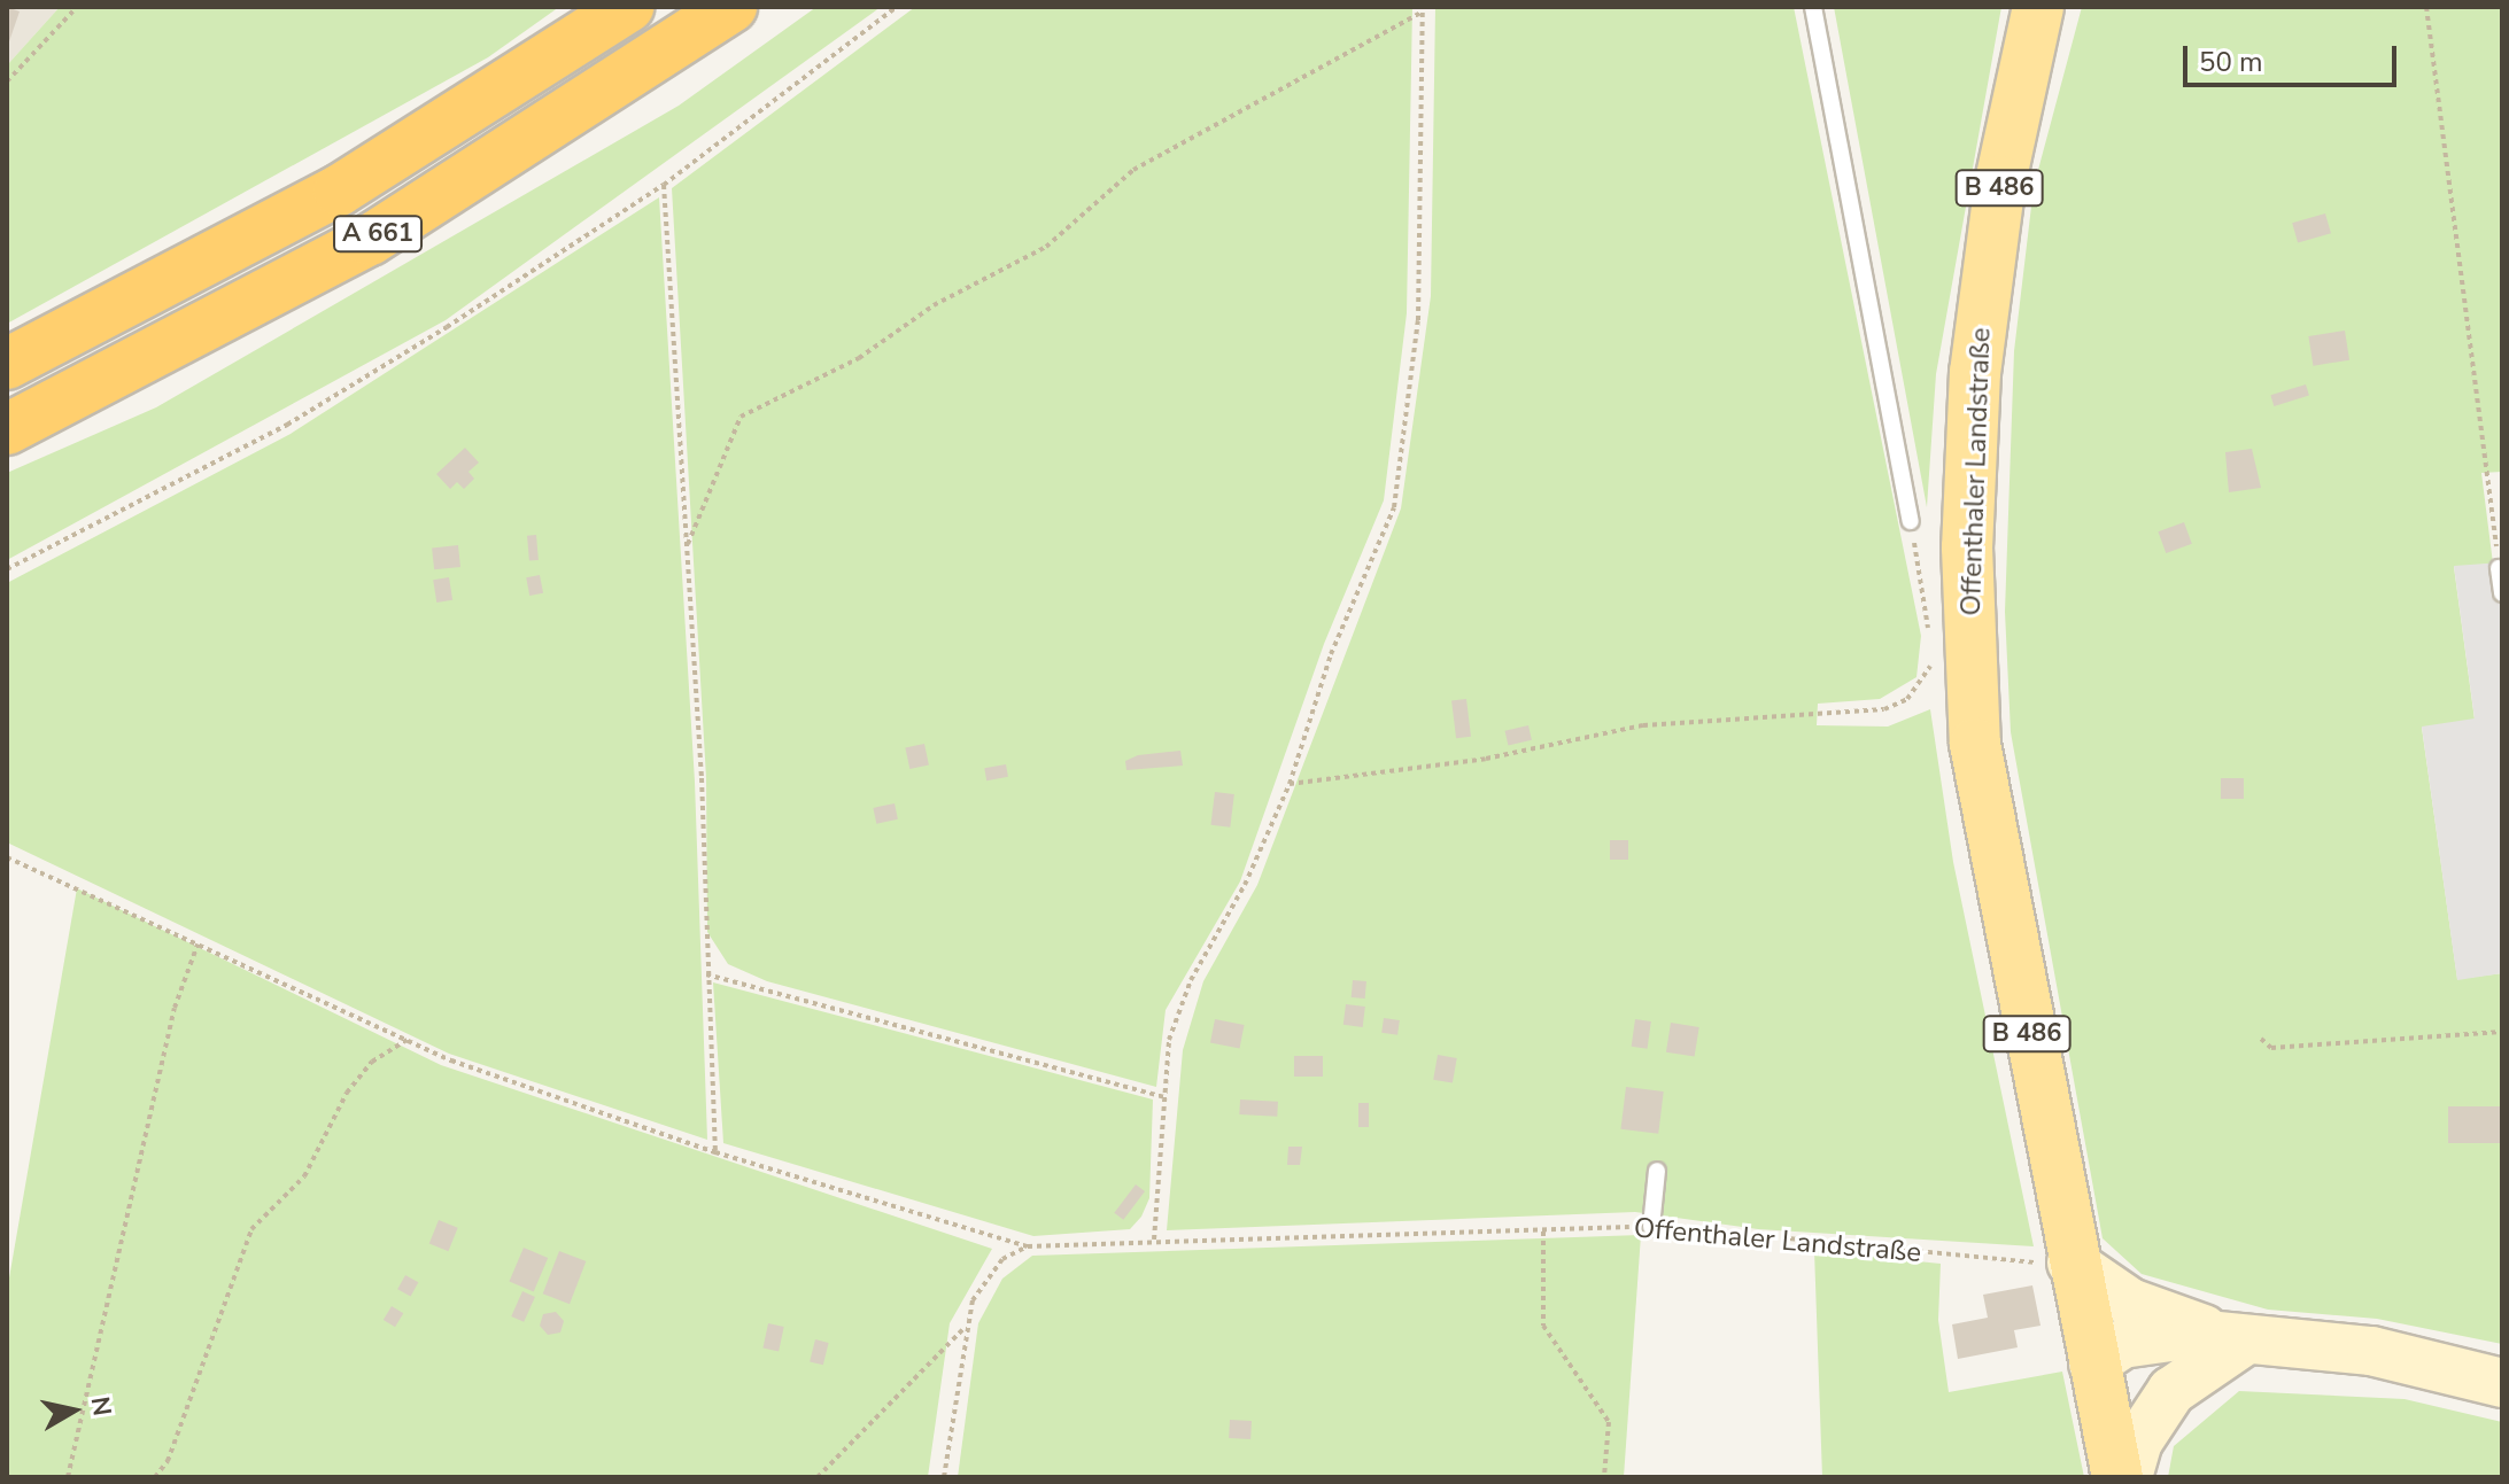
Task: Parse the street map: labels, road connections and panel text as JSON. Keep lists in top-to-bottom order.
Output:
{
  "streets": {
    "highway": ["A 661"],
    "main road": ["B 486", "Offenthaler Landstraße"]
  },
  "scale_bar": "50 m",
  "north": "right"
}
